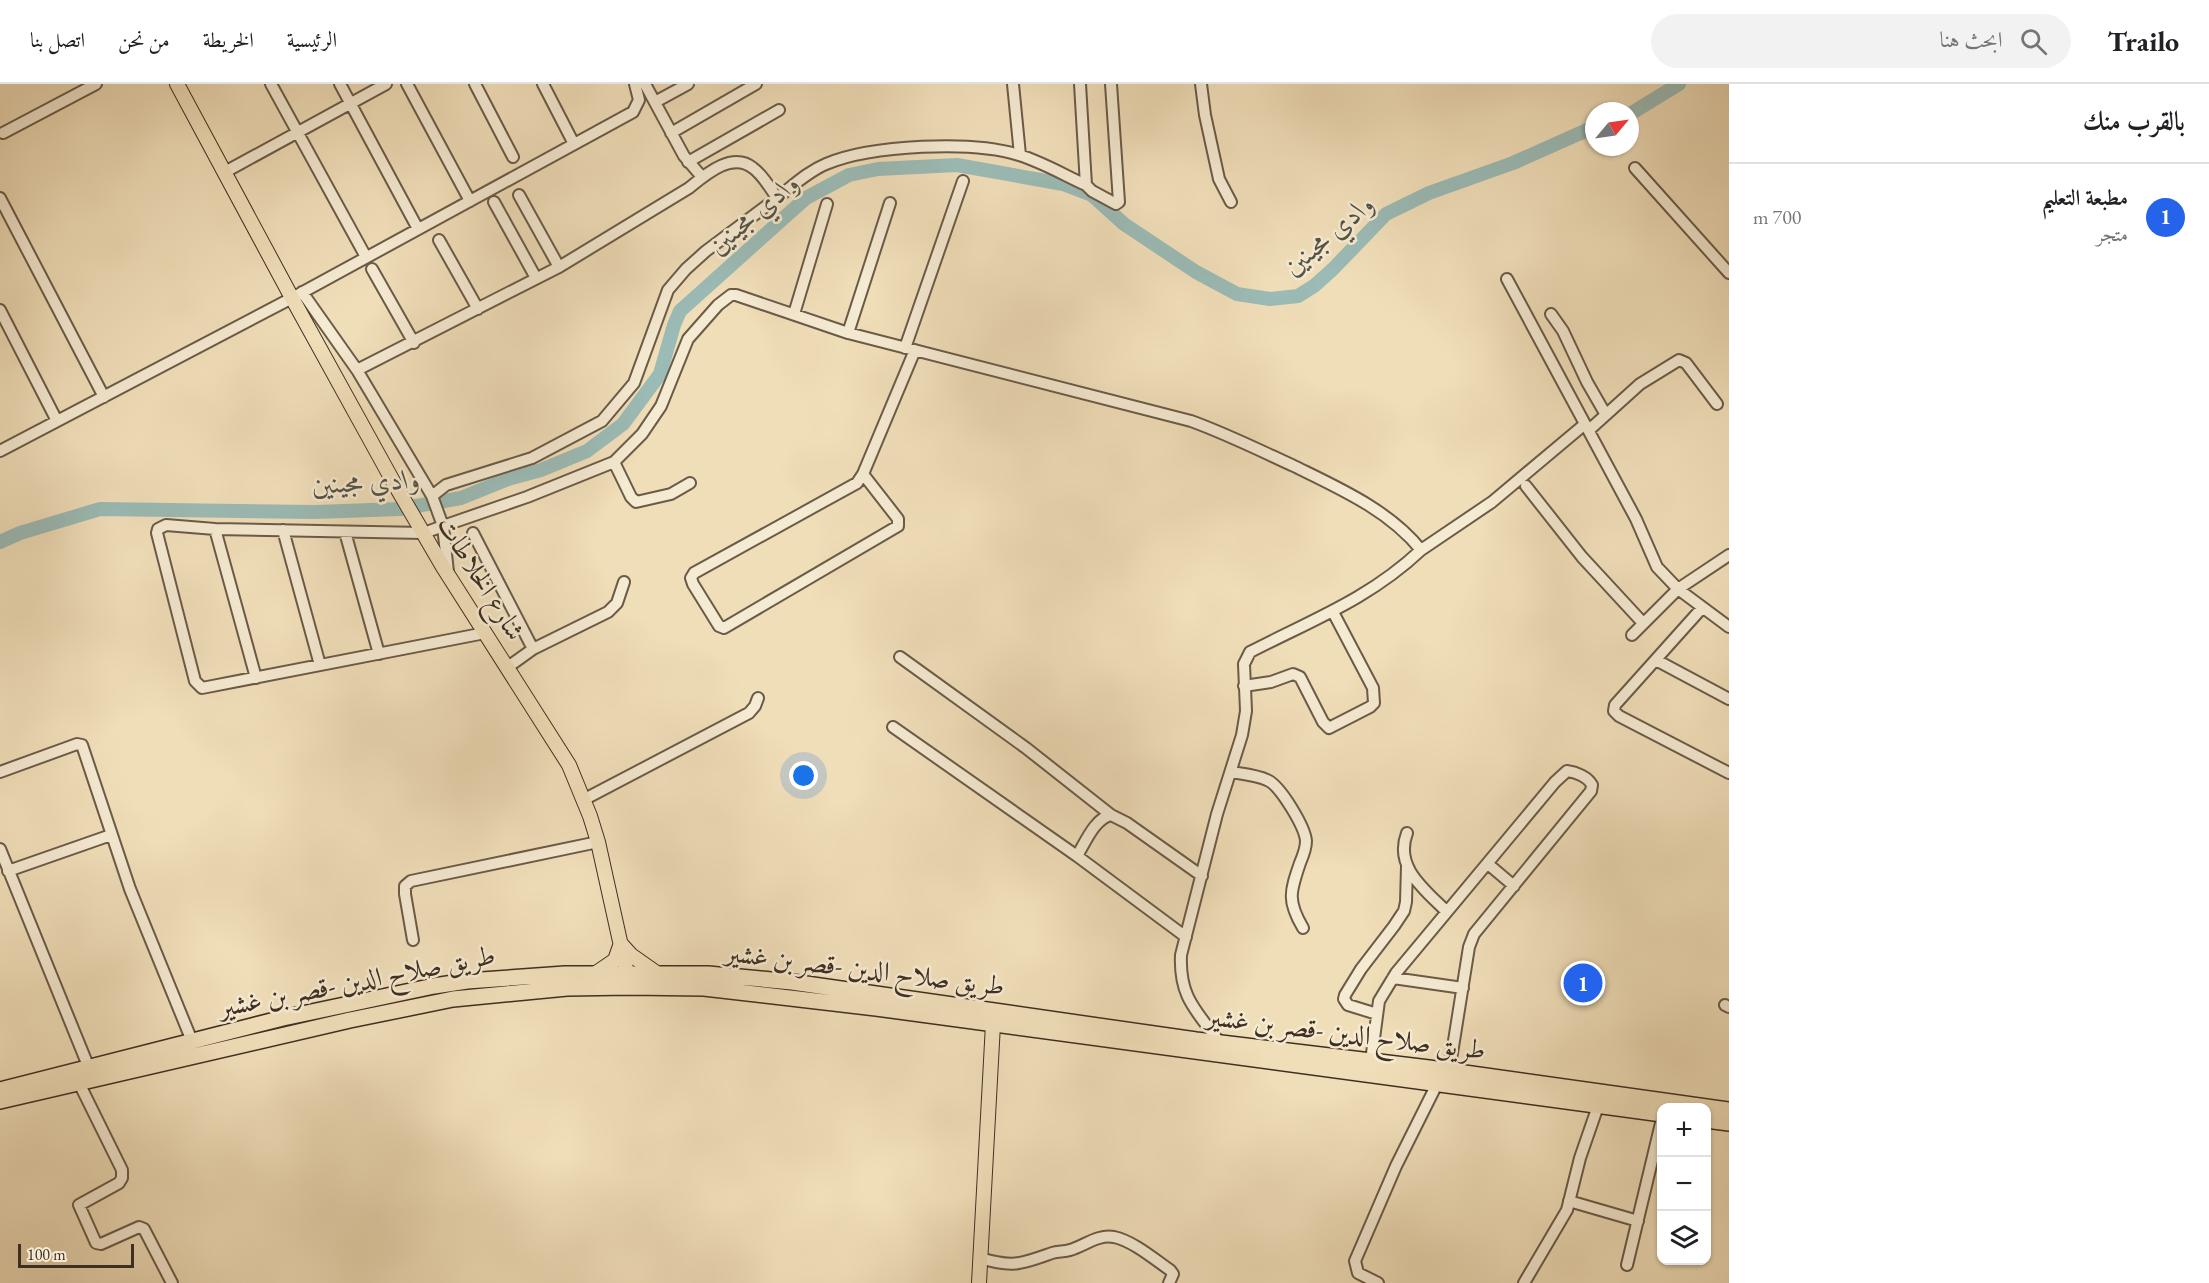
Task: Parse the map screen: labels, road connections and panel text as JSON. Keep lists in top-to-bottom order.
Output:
{
  "streets": {
    "highway": ["طريق صلاح الدين -قصر بن غشير"],
    "main road": ["شارع الخلاطات"]
  },
  "crossings": [
    ["شارع الخلاطات", "طريق صلاح الدين -قصر بن غشير"]
  ],
  "water": ["وادي مجينين"],
  "scale_bar": "100 m",
  "north": "top right",
  "page": {
    "header": "Trailo",
    "search": "ابحث هنا",
    "nav": [
      "الرئيسية",
      "الخريطة",
      "من نحن",
      "اتصل بنا"
    ],
    "heading": "بالقرب منك",
    "list": [
      {
        "mark": "1",
        "name": "مطبعة التعليم",
        "note": "متجر",
        "value": "700 m"
      }
    ],
    "pins": "1",
    "map_buttons": ["+", "−"],
    "scale": "100 m"
  }
}
